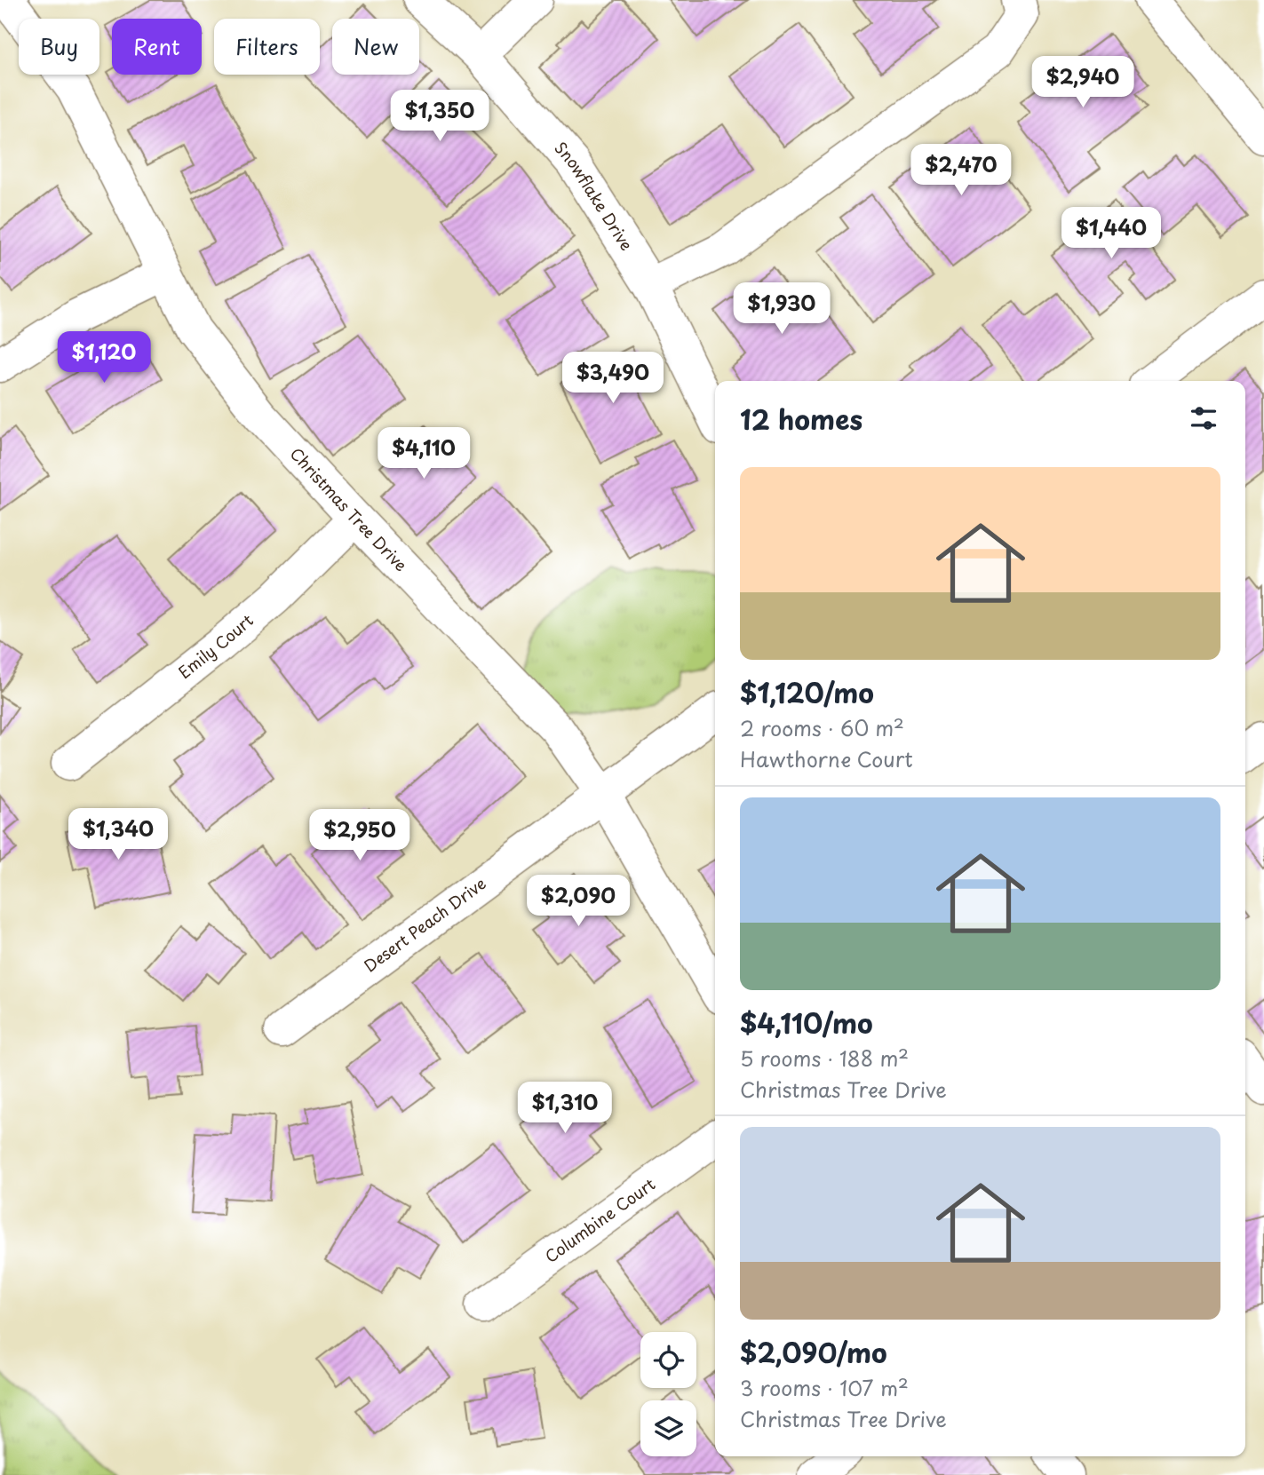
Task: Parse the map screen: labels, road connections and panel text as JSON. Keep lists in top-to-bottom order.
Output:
{
  "streets": {
    "street": [
      "Snowflake Drive",
      "Christmas Tree Drive",
      "Emily Court",
      "Desert Peach Drive",
      "Columbine Court"
    ]
  },
  "crossings": [
    ["Christmas Tree Drive", "Emily Court"],
    ["Christmas Tree Drive", "Desert Peach Drive"]
  ],
  "page": {
    "chip": [
      "Buy",
      "Rent",
      "Filters",
      "New"
    ],
    "price": [
      "$2,940",
      "$1,350",
      "$2,470",
      "$1,440",
      "$1,930",
      "$1,120",
      "$3,490",
      "$4,110",
      "$1,340",
      "$2,950",
      "$2,090",
      "$1,310"
    ],
    "heading": "12 homes",
    "list": [
      {
        "name": "$1,120/mo",
        "note": "2 rooms · 60 m² · Hawthorne Court"
      },
      {
        "name": "$4,110/mo",
        "note": "5 rooms · 188 m² · Christmas Tree Drive"
      },
      {
        "name": "$2,090/mo",
        "note": "3 rooms · 107 m² · Christmas Tree Drive"
      }
    ]
  }
}
